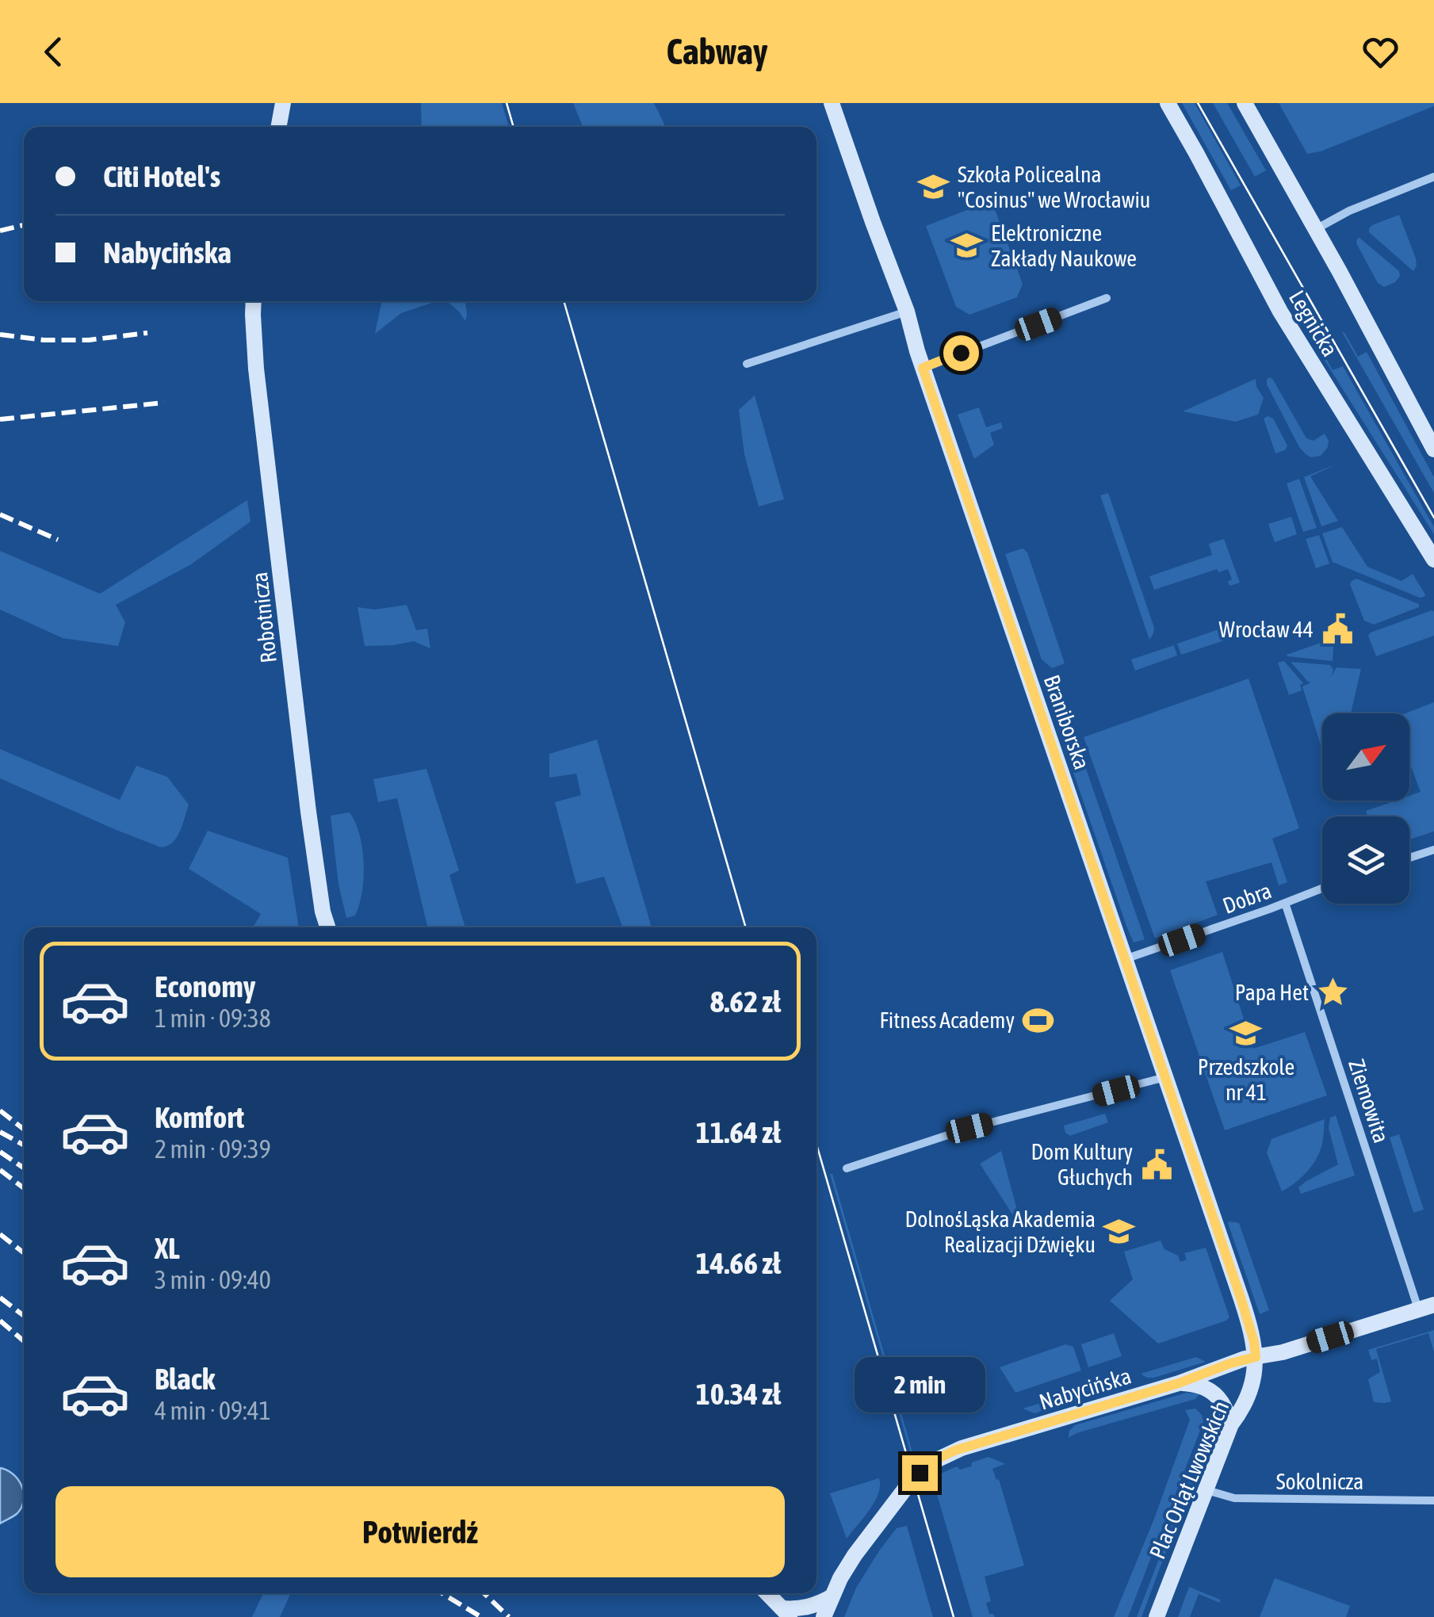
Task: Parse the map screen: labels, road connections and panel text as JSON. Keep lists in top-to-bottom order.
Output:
{
  "streets": {
    "street": [
      "Legnicka",
      "Robotnicza",
      "Braniborska",
      "Dobra",
      "Ziemowita",
      "Nabycińska",
      "Plac Orląt Lwowskich",
      "Sokolnicza"
    ]
  },
  "crossings": [
    ["Braniborska", "Dobra"],
    ["Braniborska", "Nabycińska"],
    ["Braniborska", "Plac Orląt Lwowskich"],
    ["Dobra", "Ziemowita"],
    ["Ziemowita", "Nabycińska"],
    ["Nabycińska", "Plac Orląt Lwowskich"],
    ["Plac Orląt Lwowskich", "Sokolnicza"]
  ],
  "places": {
    "school or university": [
      "Szkoła Policealna \"Cosinus\" we Wrocławiu",
      "Elektroniczne Zakłady Naukowe",
      "Przedszkole nr 41",
      "DolnośLąska Akademia Realizacji Dźwięku"
    ],
    "public building": ["Wrocław 44", "Dom Kultury Głuchych"],
    "place": ["Papa Het"],
    "sports": ["Fitness Academy"]
  },
  "north": "top right",
  "page": {
    "header": "Cabway",
    "banner": ["Citi Hotel's", "Nabycińska"],
    "list": [
      {
        "name": "Economy",
        "note": "1 min · 09:38",
        "value": "8.62 zł"
      },
      {
        "name": "Komfort",
        "note": "2 min · 09:39",
        "value": "11.64 zł"
      },
      {
        "name": "XL",
        "note": "3 min · 09:40",
        "value": "14.66 zł"
      },
      {
        "name": "Black",
        "note": "4 min · 09:41",
        "value": "10.34 zł"
      }
    ],
    "bubble": "2 min",
    "buttons": "Potwierdź"
  }
}
